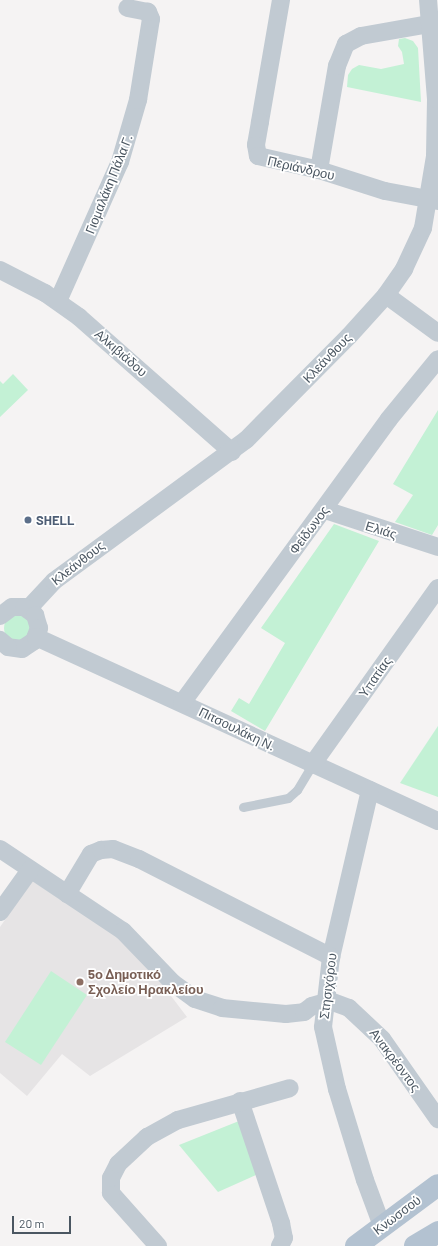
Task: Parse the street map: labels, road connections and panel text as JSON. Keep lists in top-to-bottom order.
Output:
{
  "streets": {
    "main road": ["Κνωσσού"],
    "street": [
      "Περιάνδρου",
      "Γιομαλάκη Πάλα Γ.",
      "Αλκιβιάδου",
      "Κλεάνθους",
      "Φείδωνος",
      "Ελιάς",
      "Υπατίας",
      "Πιτσουλάκη Ν.",
      "Στησιχόρου",
      "Ανακρέοντος"
    ]
  },
  "crossings": [
    ["Περιάνδρου", "Κλεάνθους"],
    ["Γιομαλάκη Πάλα Γ.", "Αλκιβιάδου"],
    ["Αλκιβιάδου", "Κλεάνθους"],
    ["Φείδωνος", "Ελιάς"],
    ["Φείδωνος", "Πιτσουλάκη Ν."],
    ["Υπατίας", "Πιτσουλάκη Ν."],
    ["Πιτσουλάκη Ν.", "Στησιχόρου"],
    ["Στησιχόρου", "Ανακρέοντος"],
    ["Στησιχόρου", "Κνωσσού"]
  ],
  "places": ["SHELL", "5ο Δημοτικό Σχολείο Ηρακλείου"],
  "scale_bar": "20 m"
}
